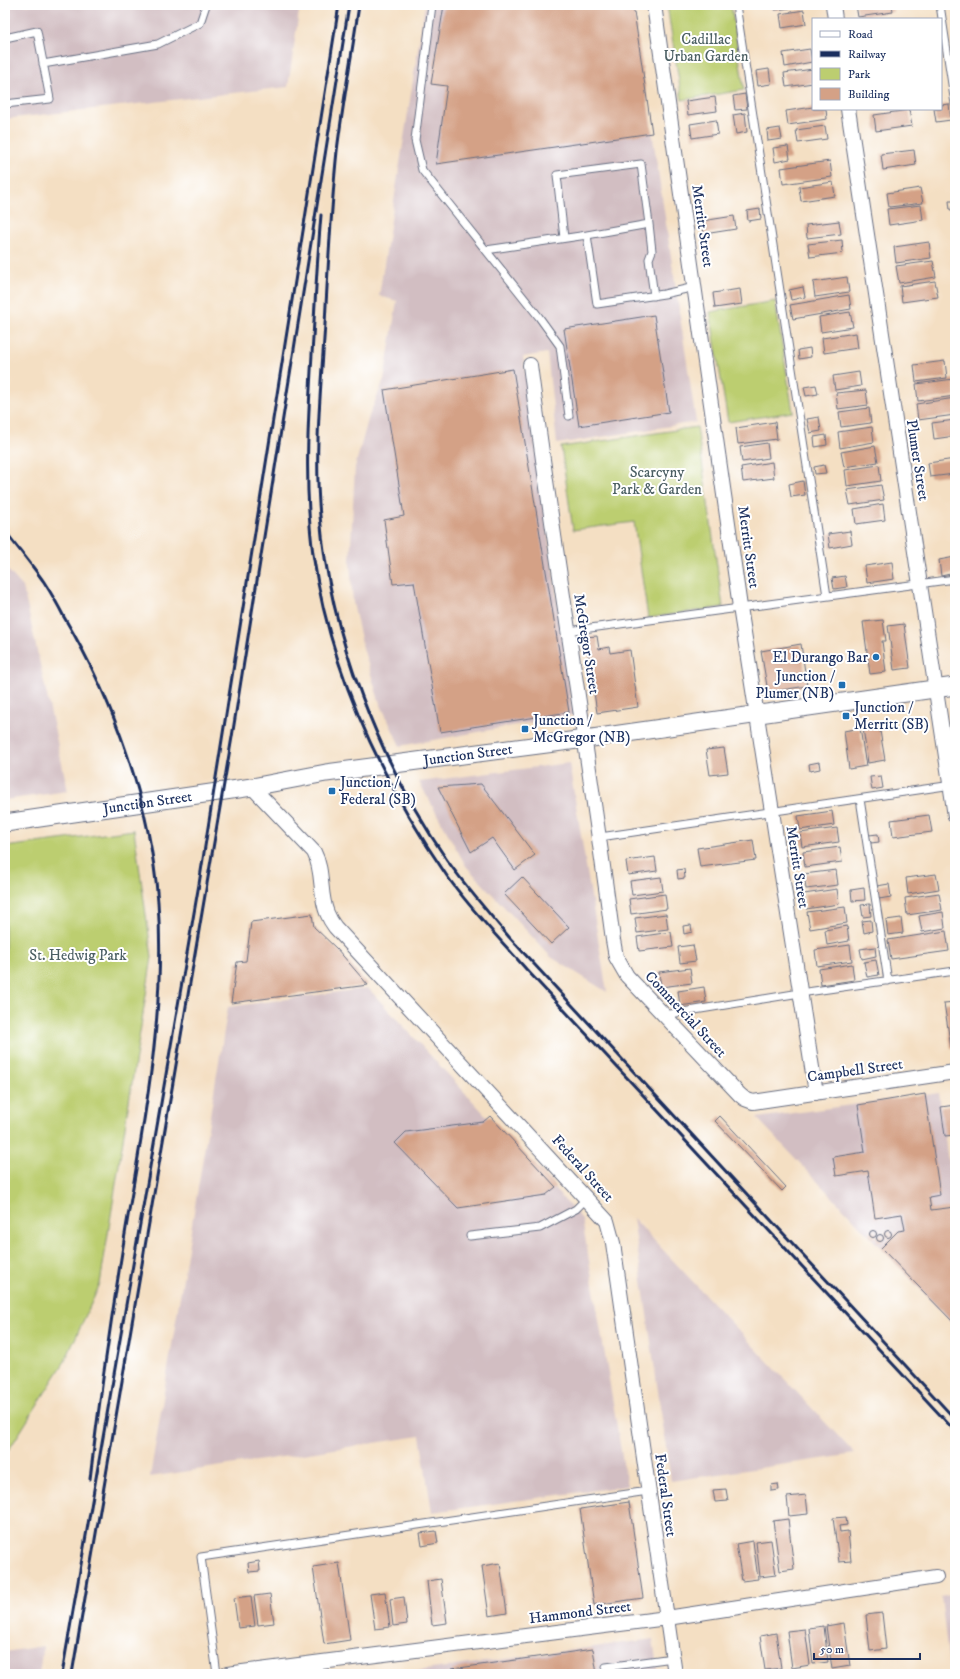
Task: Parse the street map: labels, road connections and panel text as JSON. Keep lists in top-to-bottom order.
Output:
{
  "streets": {
    "street": [
      "Merritt Street",
      "Plumer Street",
      "McGregor Street",
      "Junction Street",
      "Commercial Street",
      "Campbell Street",
      "Federal Street",
      "Hammond Street"
    ]
  },
  "crossings": [
    ["Merritt Street", "Junction Street"],
    ["Merritt Street", "Campbell Street"],
    ["Plumer Street", "Junction Street"],
    ["McGregor Street", "Junction Street"],
    ["McGregor Street", "Commercial Street"],
    ["Junction Street", "Federal Street"],
    ["Commercial Street", "Campbell Street"],
    ["Federal Street", "Hammond Street"]
  ],
  "parks": ["Cadillac Urban Garden", "Scarcyny Park & Garden", "St. Hedwig Park"],
  "places": {
    "other": ["El Durango Bar"],
    "transit": [
      "Junction / Plumer (NB)",
      "Junction / Merritt (SB)",
      "Junction / McGregor (NB)",
      "Junction / Federal (SB)"
    ]
  },
  "legend": [
    "Road",
    "Railway",
    "Park",
    "Building"
  ],
  "scale_bar": "50 m"
}
